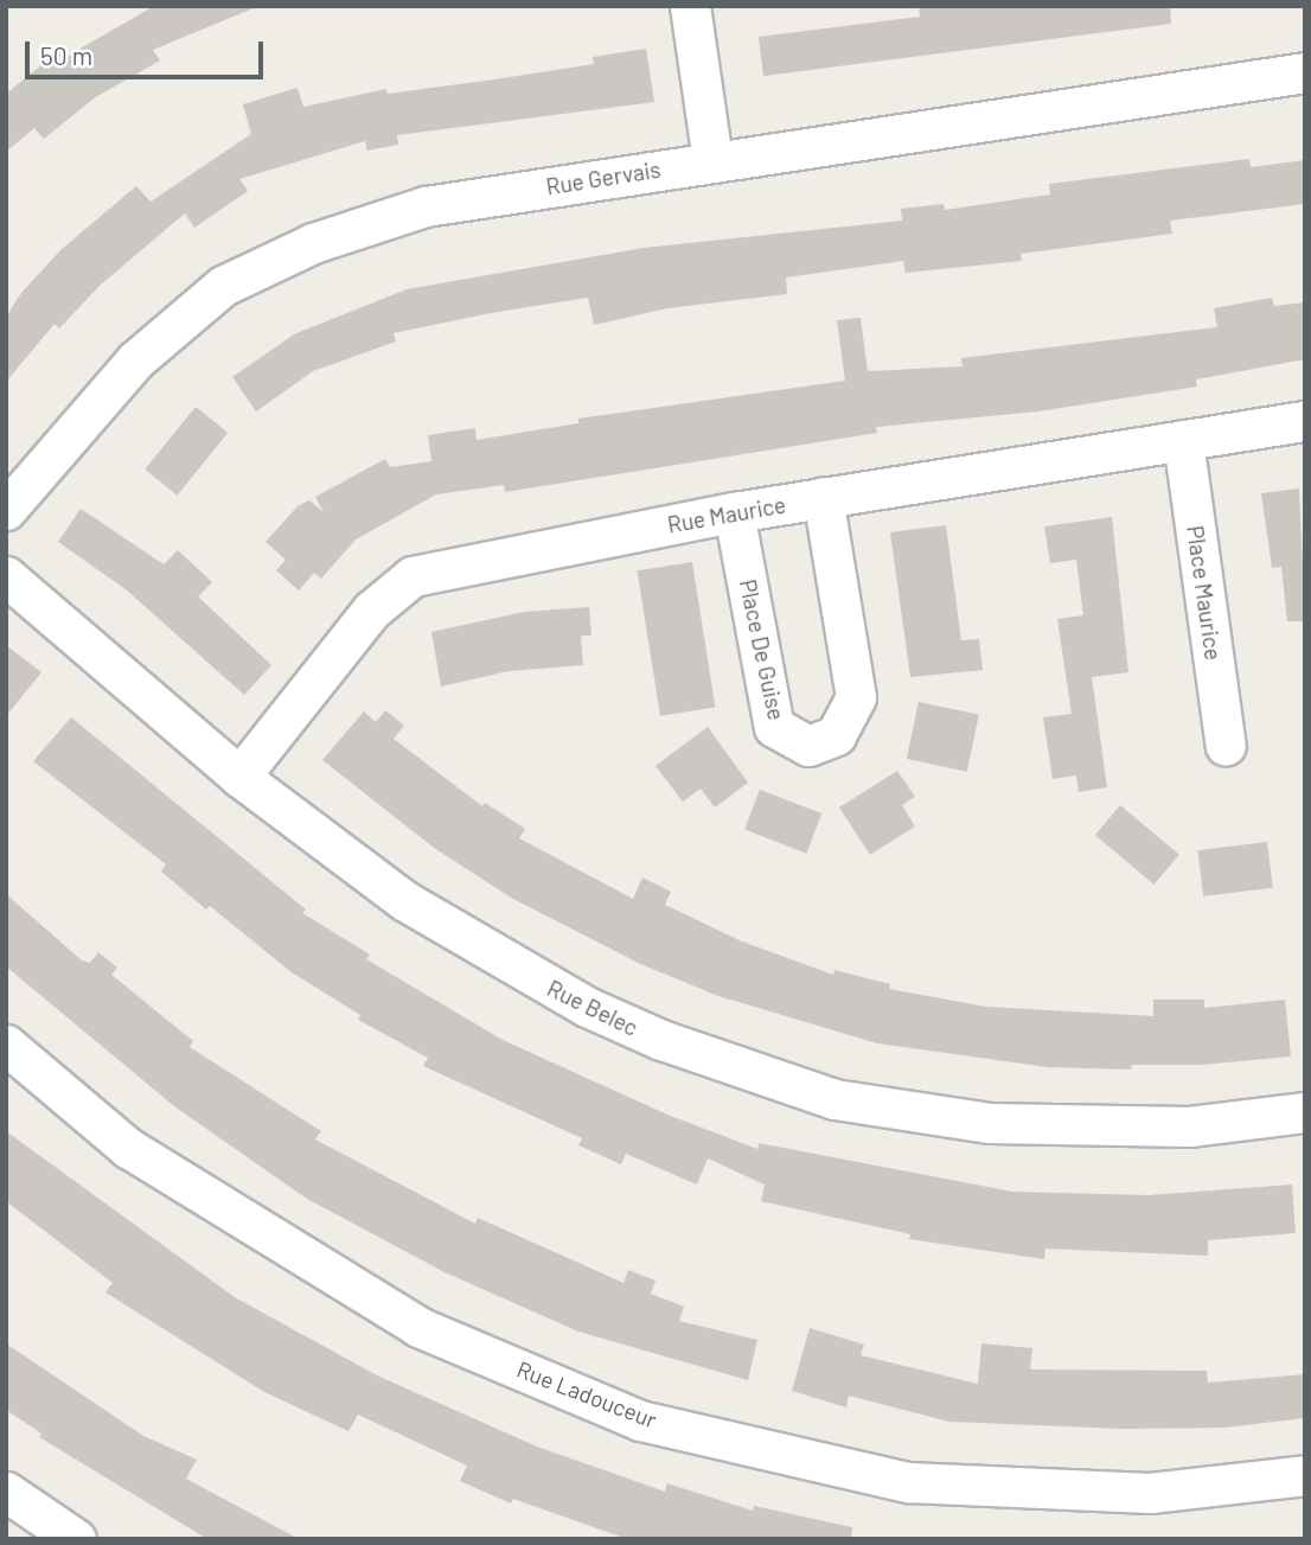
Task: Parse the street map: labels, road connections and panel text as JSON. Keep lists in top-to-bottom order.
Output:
{
  "streets": {
    "street": [
      "Rue Gervais",
      "Rue Maurice",
      "Place Maurice",
      "Place De Guise",
      "Rue Belec",
      "Rue Ladouceur"
    ]
  },
  "crossings": [
    ["Rue Maurice", "Place Maurice"],
    ["Rue Maurice", "Place De Guise"],
    ["Rue Maurice", "Rue Belec"]
  ],
  "scale_bar": "50 m"
}
